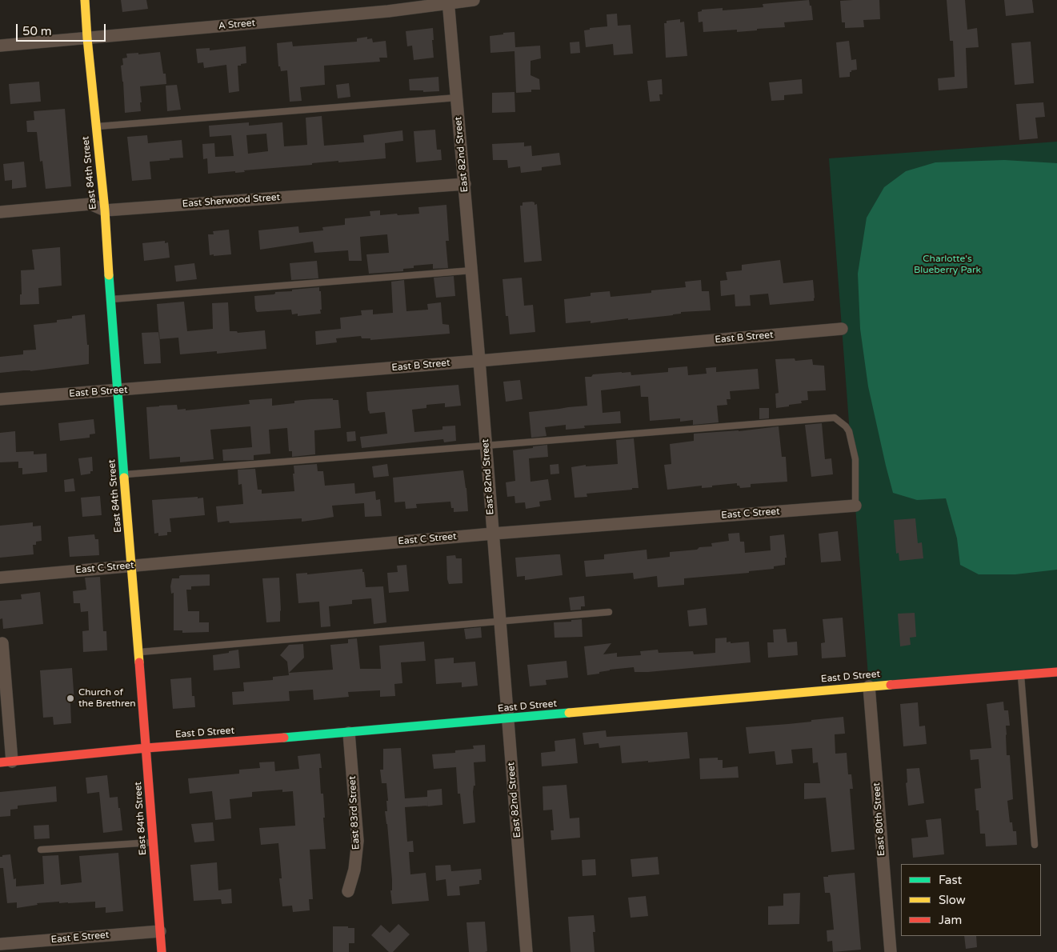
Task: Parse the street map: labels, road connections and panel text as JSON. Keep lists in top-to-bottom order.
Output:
{
  "streets": {
    "street": [
      "A Street",
      "East 82nd Street",
      "East 84th Street",
      "East Sherwood Street",
      "East B Street",
      "East C Street",
      "East D Street",
      "East 83rd Street",
      "East 80th Street",
      "East E Street"
    ]
  },
  "crossings": [
    ["A Street", "East 82nd Street"],
    ["A Street", "East 84th Street"],
    ["East 82nd Street", "East Sherwood Street"],
    ["East 82nd Street", "East B Street"],
    ["East 82nd Street", "East C Street"],
    ["East 82nd Street", "East D Street"],
    ["East 84th Street", "East Sherwood Street"],
    ["East 84th Street", "East B Street"],
    ["East 84th Street", "East C Street"],
    ["East 84th Street", "East D Street"],
    ["East 84th Street", "East E Street"],
    ["East D Street", "East 83rd Street"],
    ["East D Street", "East 80th Street"]
  ],
  "parks": ["Charlotte's Blueberry Park"],
  "places": ["Church of the Brethren"],
  "legend": ["Fast", "Slow", "Jam"],
  "scale_bar": "50 m"
}
